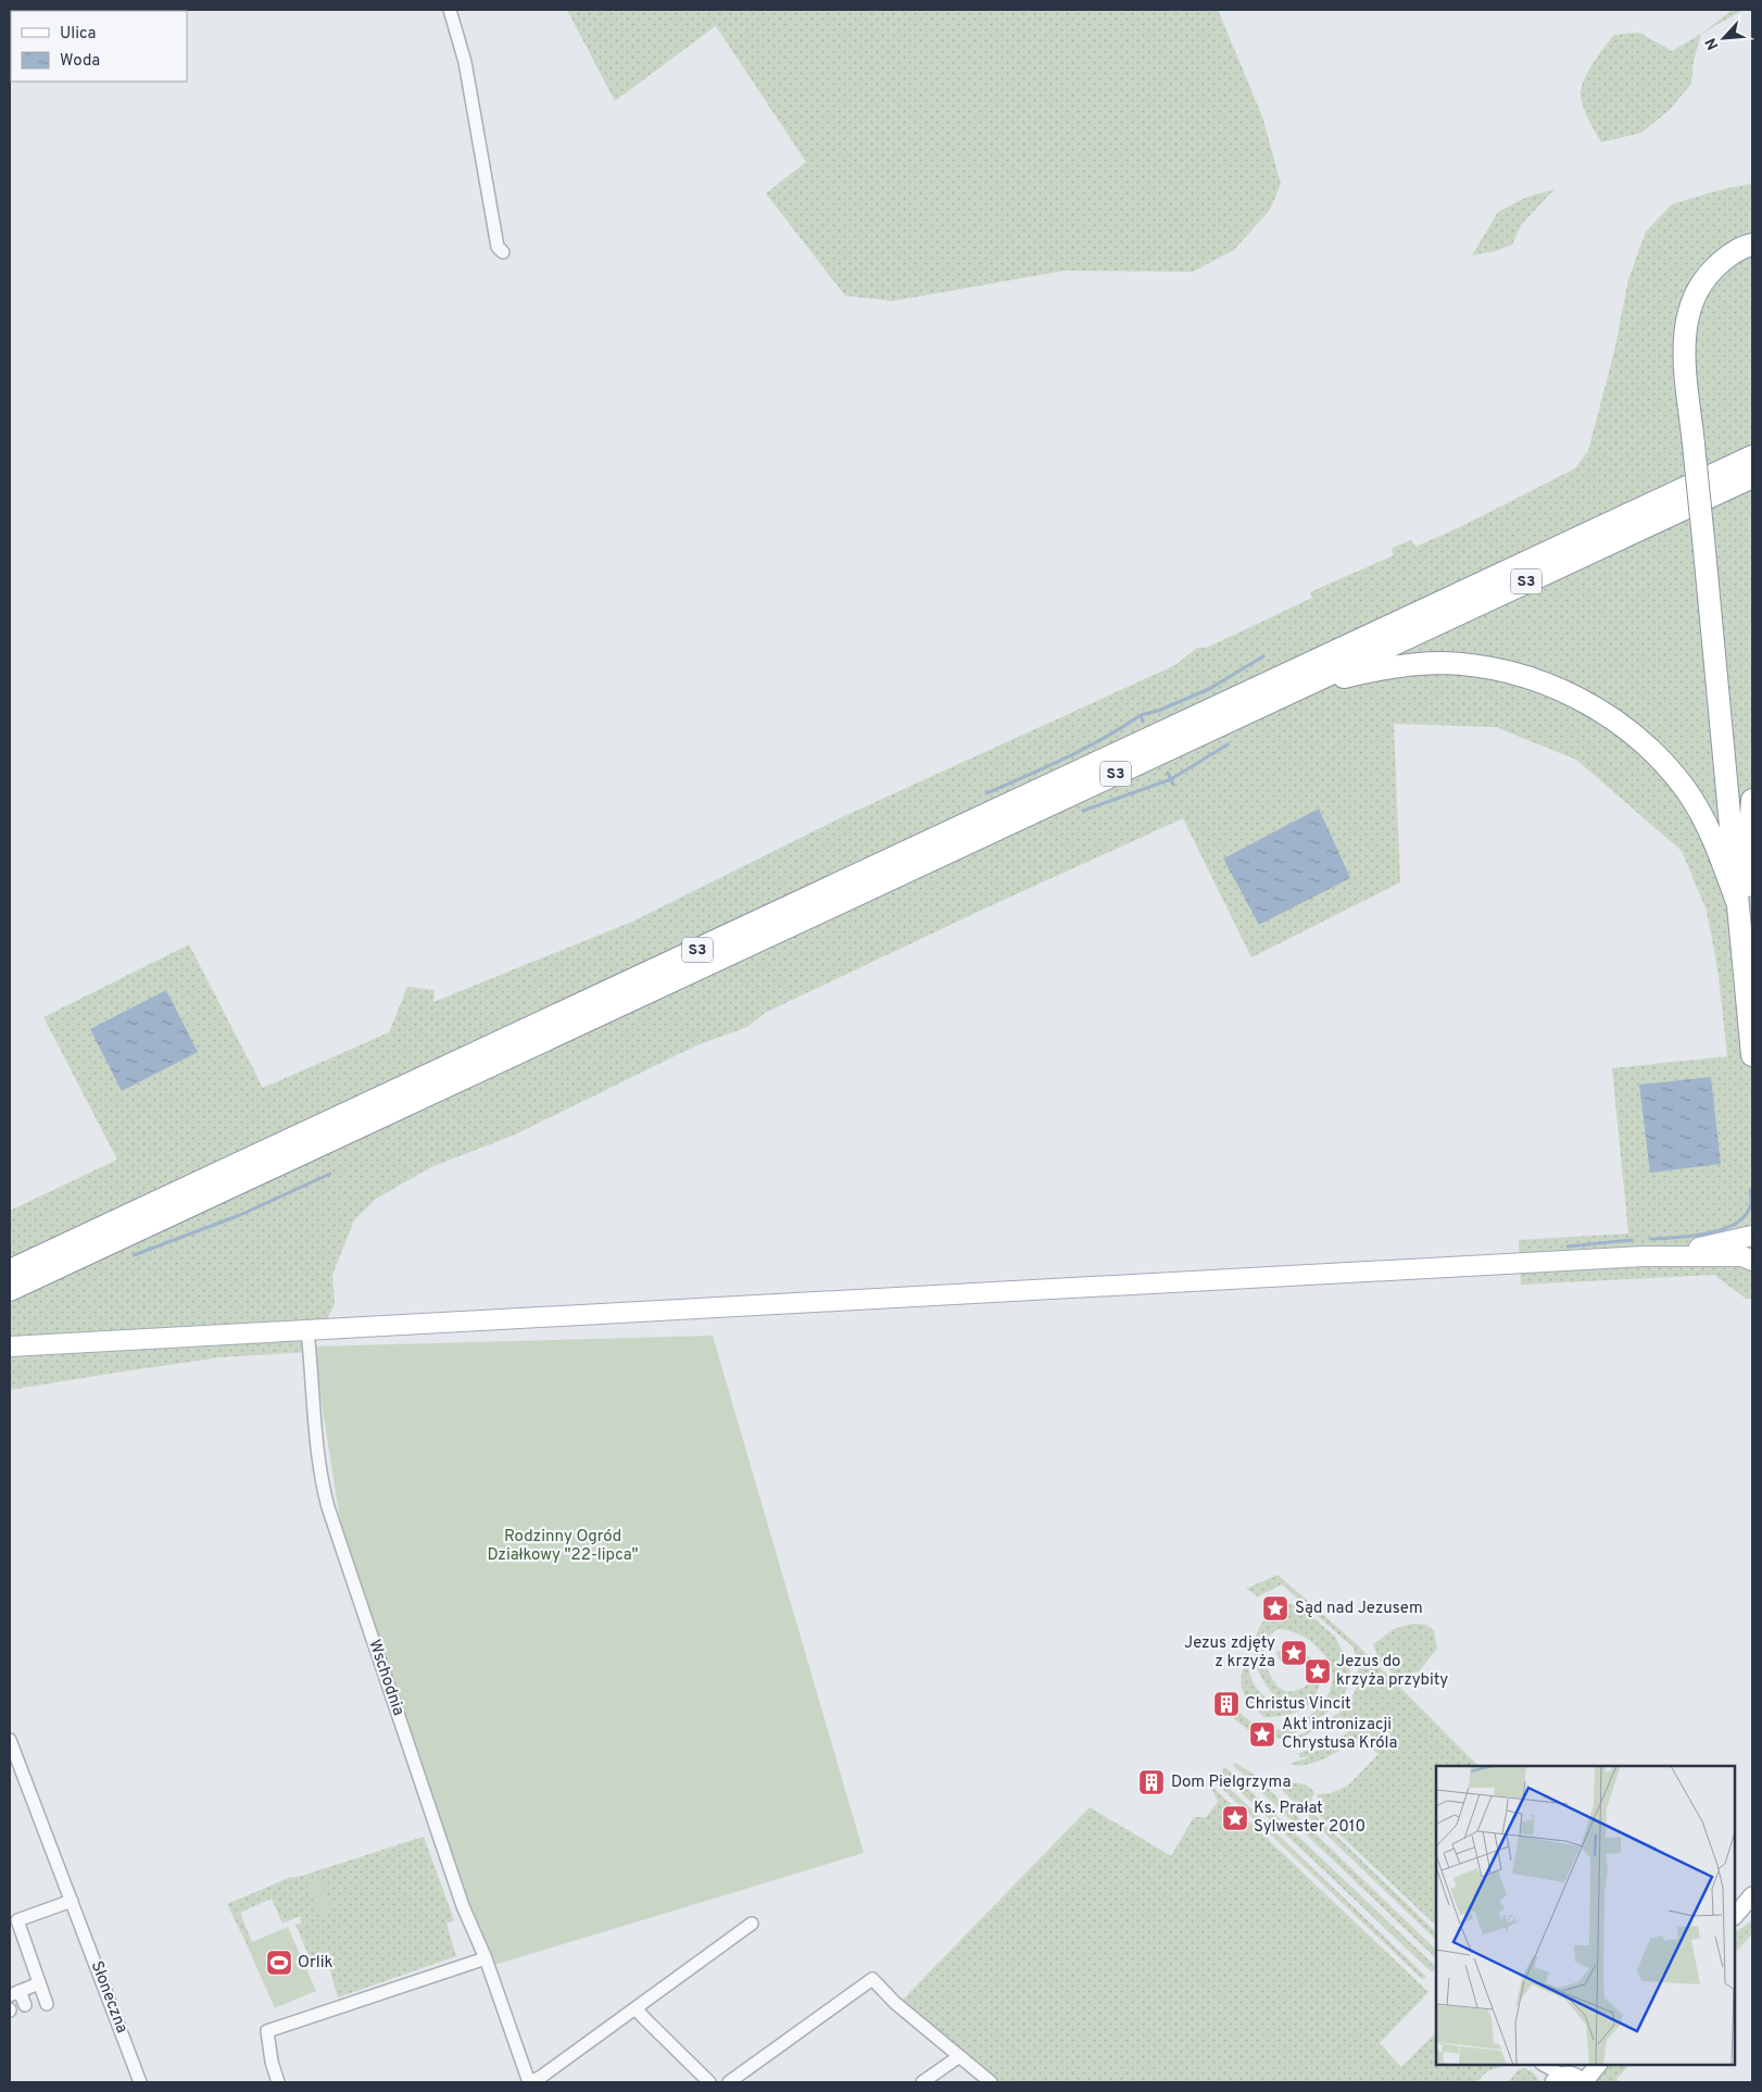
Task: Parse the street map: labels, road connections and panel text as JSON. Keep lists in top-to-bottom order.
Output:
{
  "streets": {
    "highway": ["S3"],
    "street": ["Wschodnia", "Słoneczna"]
  },
  "parks": ["Rodzinny Ogród Działkowy \"22-lipca\""],
  "places": {
    "place": [
      "Sąd nad Jezusem",
      "Jezus zdjęty z krzyża",
      "Jezus do krzyża przybity",
      "Akt intronizacji Chrystusa Króla",
      "Ks. Prałat Sylwester 2010"
    ],
    "building": ["Christus Vincit", "Dom Pielgrzyma"],
    "sports": ["Orlik"]
  },
  "legend": ["Ulica", "Woda"],
  "north": "bottom left"
}
